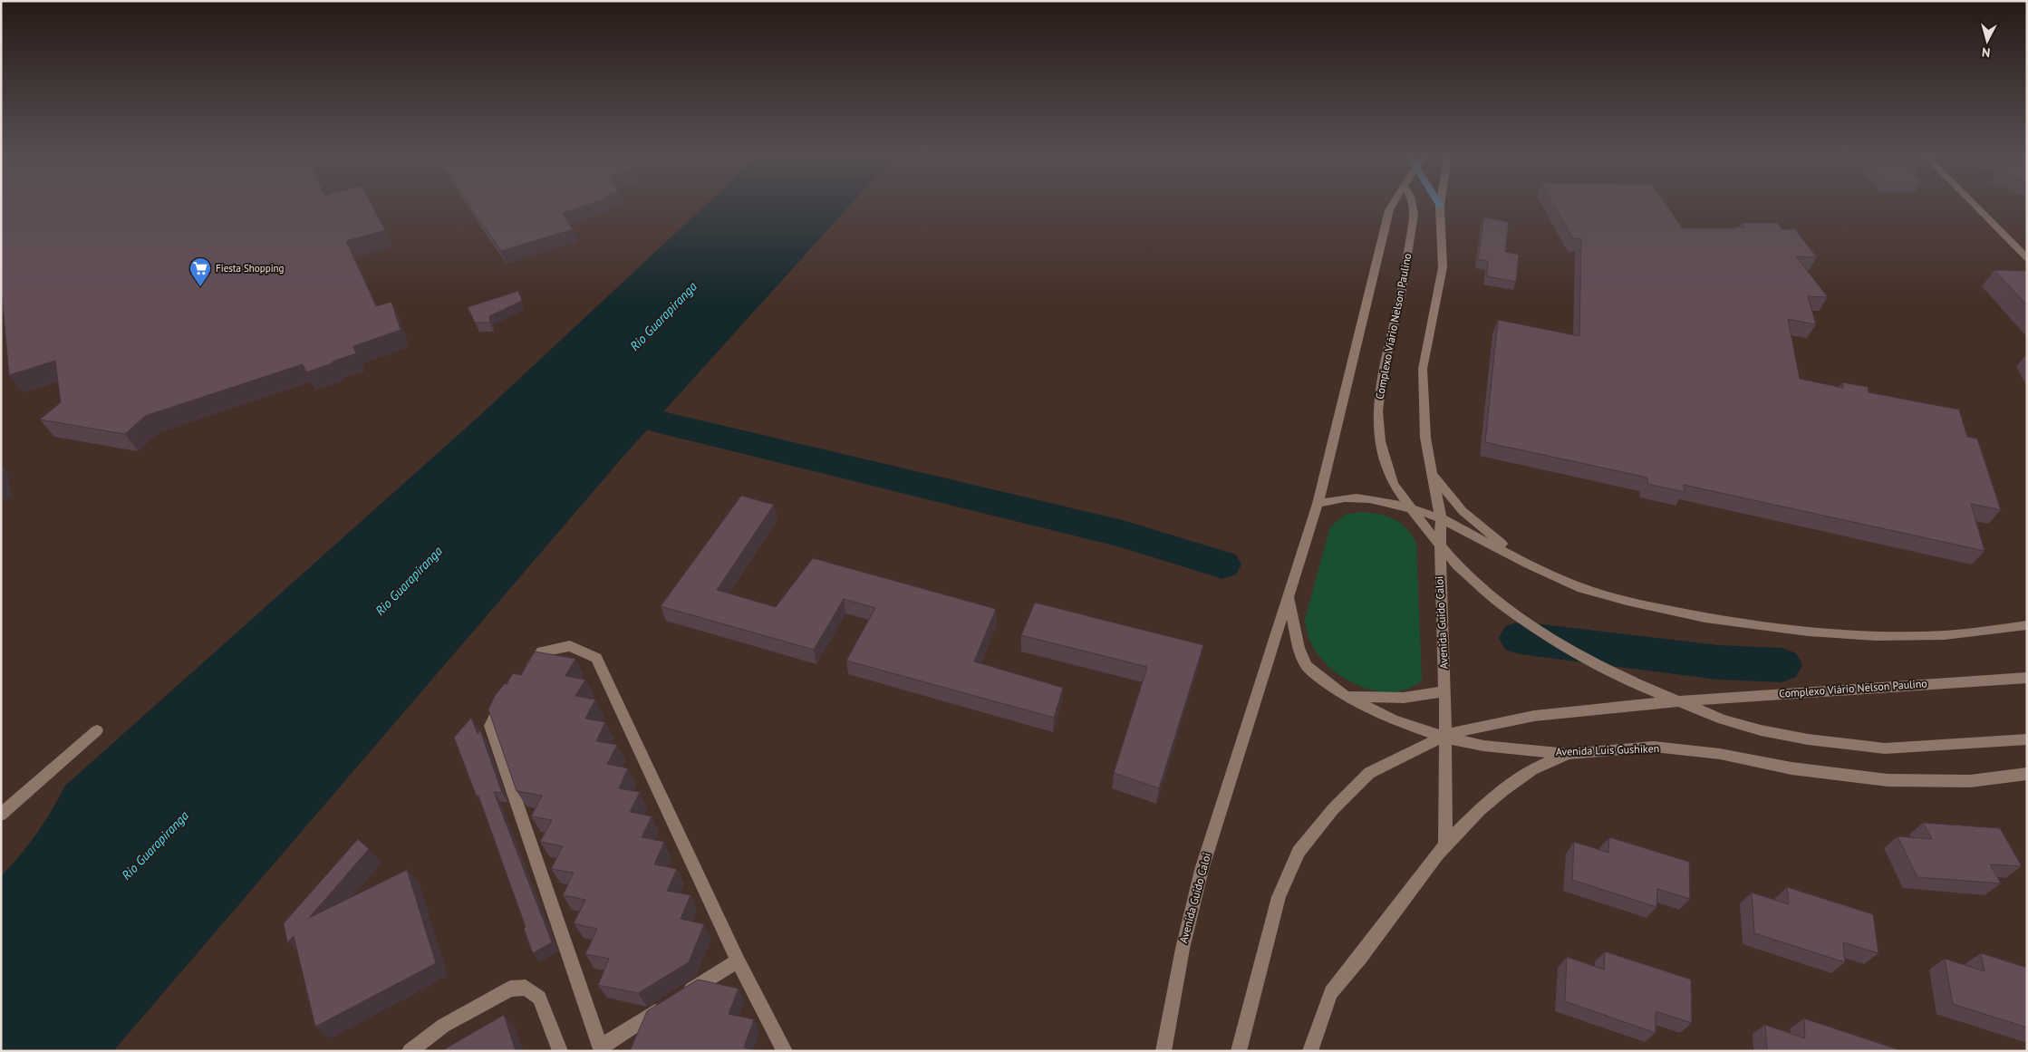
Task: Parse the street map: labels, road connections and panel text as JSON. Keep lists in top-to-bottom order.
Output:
{
  "streets": {
    "main road": ["Complexo Viário Nelson Paulino", "Avenida Guido Caloi", "Avenida Luis Gushiken"]
  },
  "crossings": [
    ["Avenida Guido Caloi", "Avenida Luis Gushiken"]
  ],
  "water": ["Rio Guarapiranga"],
  "places": {
    "supermarket": ["Fiesta Shopping"]
  },
  "north": "bottom"
}
